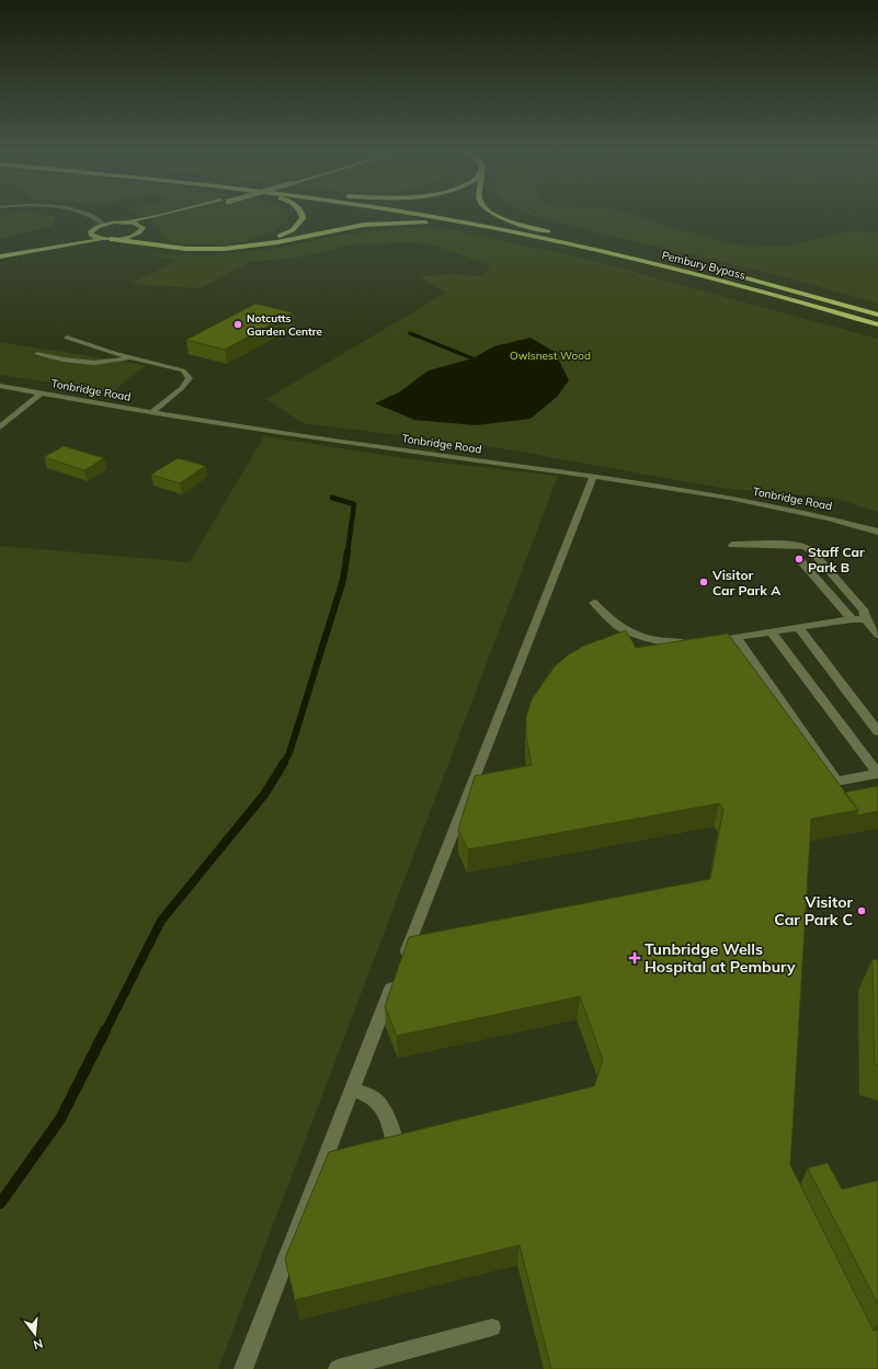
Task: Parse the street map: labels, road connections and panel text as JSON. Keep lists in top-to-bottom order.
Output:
{
  "streets": {
    "highway": ["Pembury Bypass"],
    "street": ["Tonbridge Road"]
  },
  "parks": ["Owlsnest Wood"],
  "places": {
    "other": [
      "Notcutts Garden Centre",
      "Staff Car Park B",
      "Visitor Car Park A",
      "Visitor Car Park C"
    ],
    "health": ["Tunbridge Wells Hospital at Pembury"]
  },
  "north": "bottom"
}
